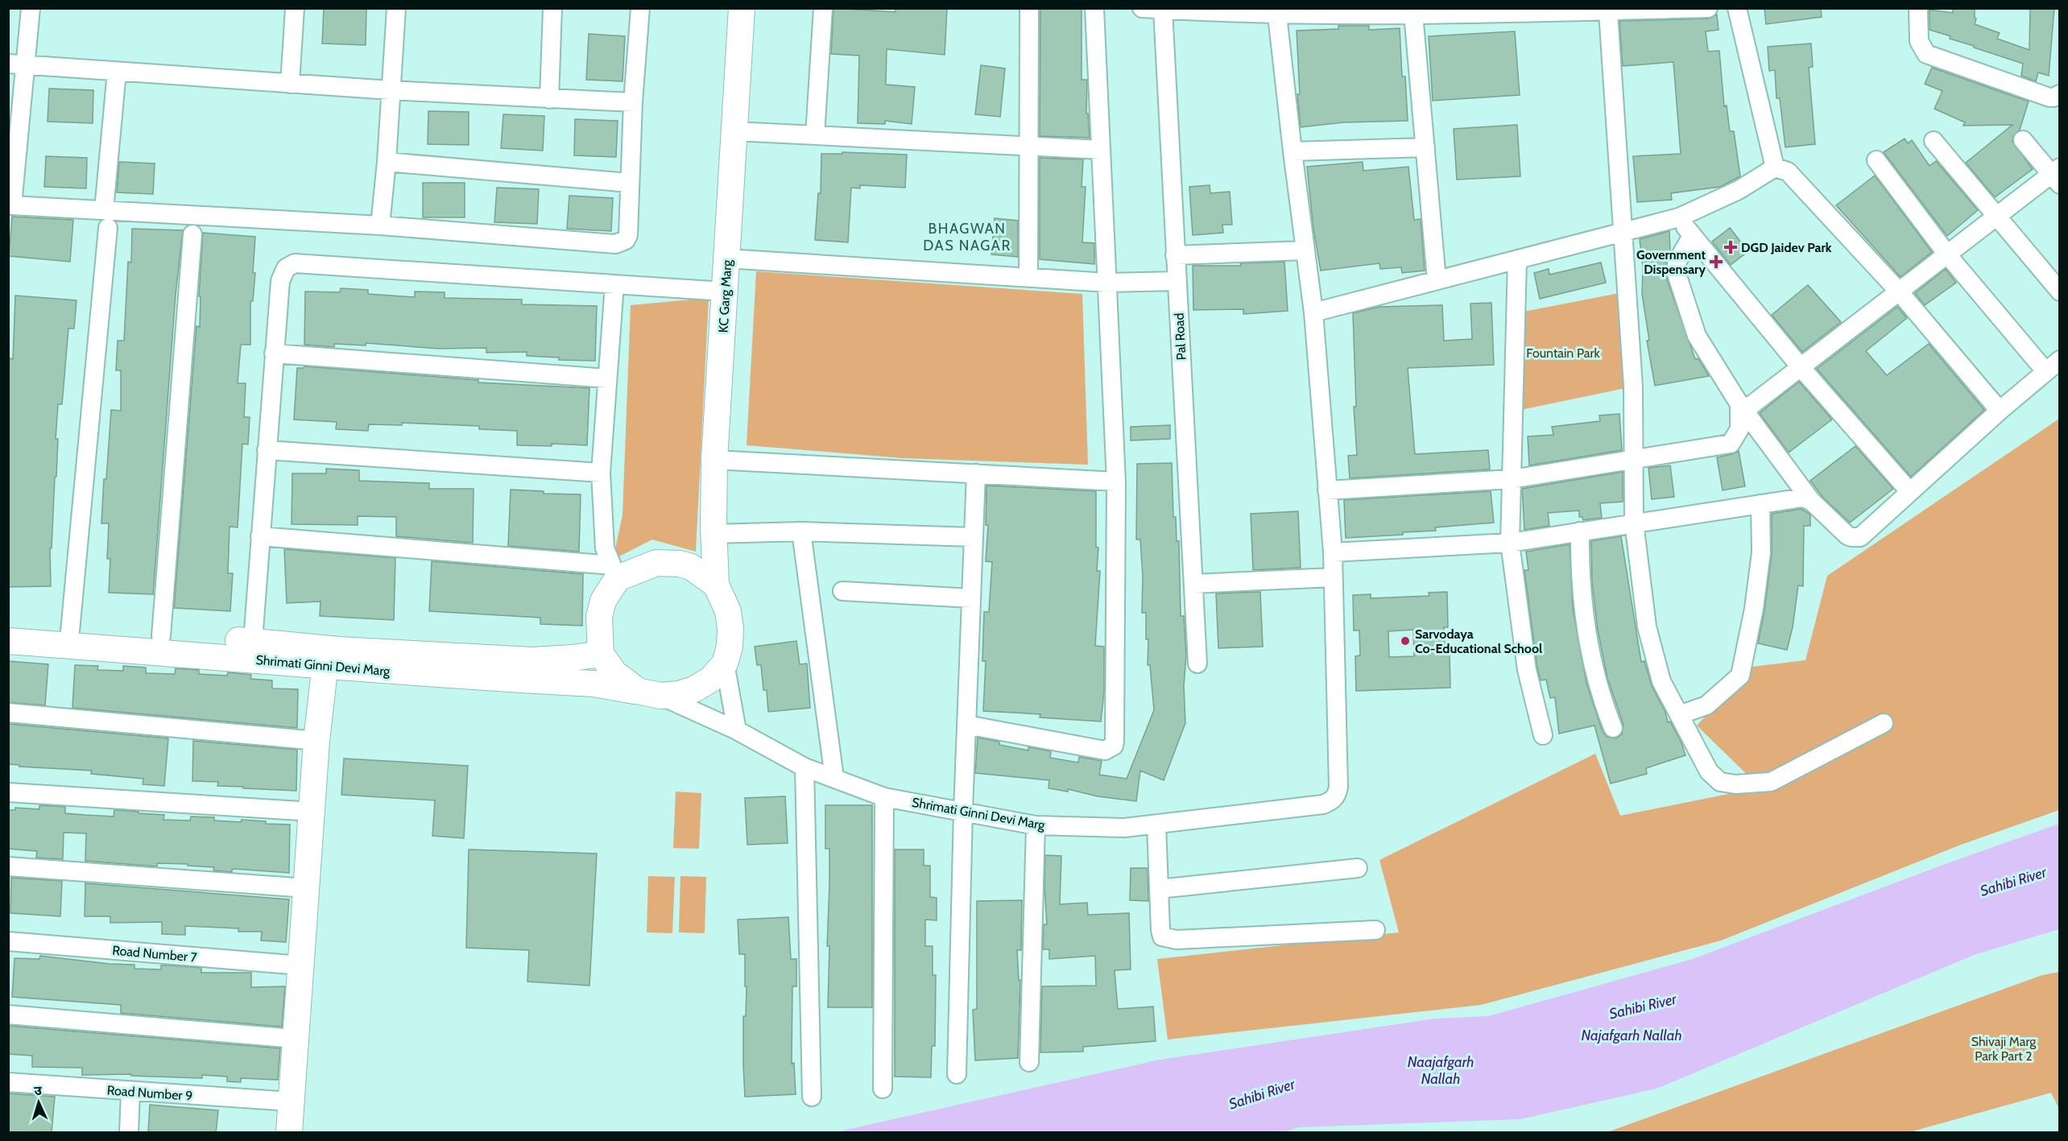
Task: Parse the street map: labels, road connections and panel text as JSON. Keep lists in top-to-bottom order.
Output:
{
  "streets": {
    "street": [
      "KC Garg Marg",
      "Pal Road",
      "Shrimati Ginni Devi Marg",
      "Road Number 7",
      "Road Number 9"
    ]
  },
  "crossings": [
    ["KC Garg Marg", "Shrimati Ginni Devi Marg"]
  ],
  "districts": ["BHAGWAN DAS NAGAR"],
  "water": ["Sahibi River", "Najafgarh Nallah", "Naajafgarh Nallah"],
  "parks": ["Fountain Park", "Shivaji Marg Park Part 2"],
  "places": {
    "health": ["DGD Jaidev Park", "Government Dispensary"],
    "other": ["Sarvodaya Co-Educational School"]
  },
  "north": "top"
}
